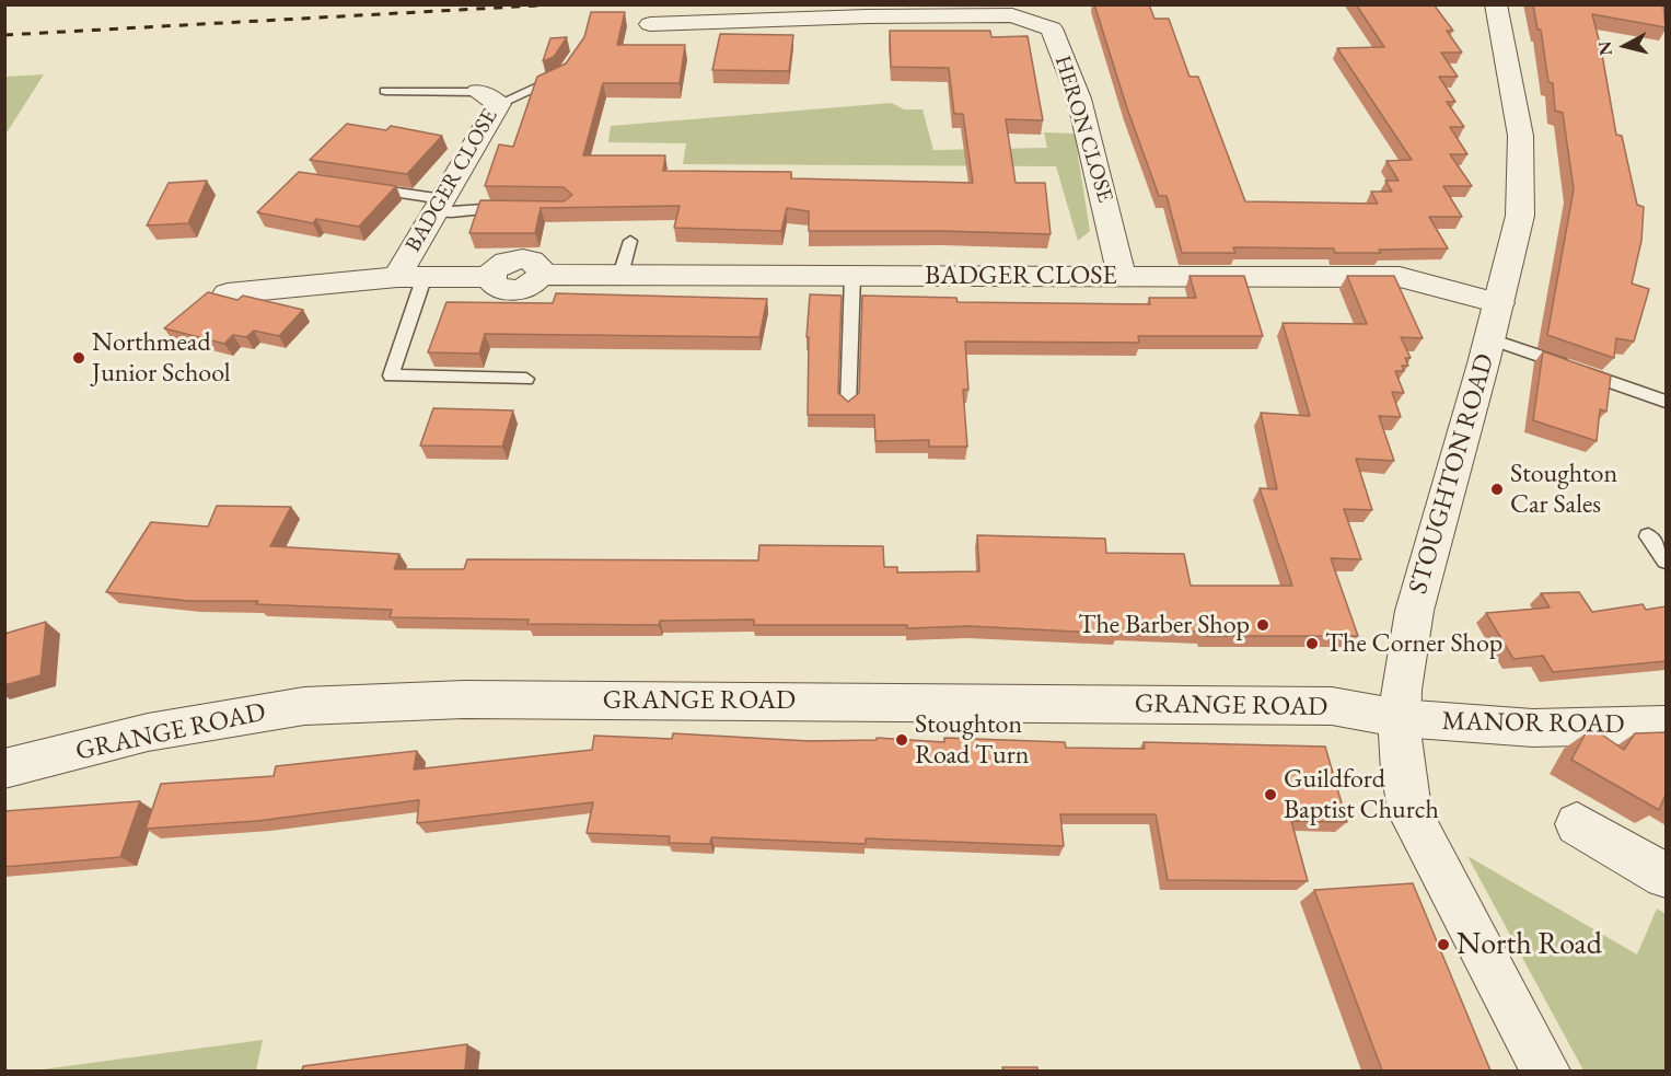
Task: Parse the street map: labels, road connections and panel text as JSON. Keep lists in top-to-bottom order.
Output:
{
  "streets": {
    "street": [
      "HERON CLOSE",
      "BADGER CLOSE",
      "STOUGHTON ROAD",
      "GRANGE ROAD",
      "MANOR ROAD"
    ]
  },
  "crossings": [
    ["HERON CLOSE", "BADGER CLOSE"],
    ["BADGER CLOSE", "STOUGHTON ROAD"],
    ["STOUGHTON ROAD", "GRANGE ROAD"],
    ["STOUGHTON ROAD", "MANOR ROAD"],
    ["GRANGE ROAD", "MANOR ROAD"]
  ],
  "places": [
    "Northmead Junior School",
    "Stoughton Car Sales",
    "The Barber Shop",
    "The Corner Shop",
    "Stoughton Road Turn",
    "Guildford Baptist Church",
    "North Road"
  ],
  "north": "left"
}
